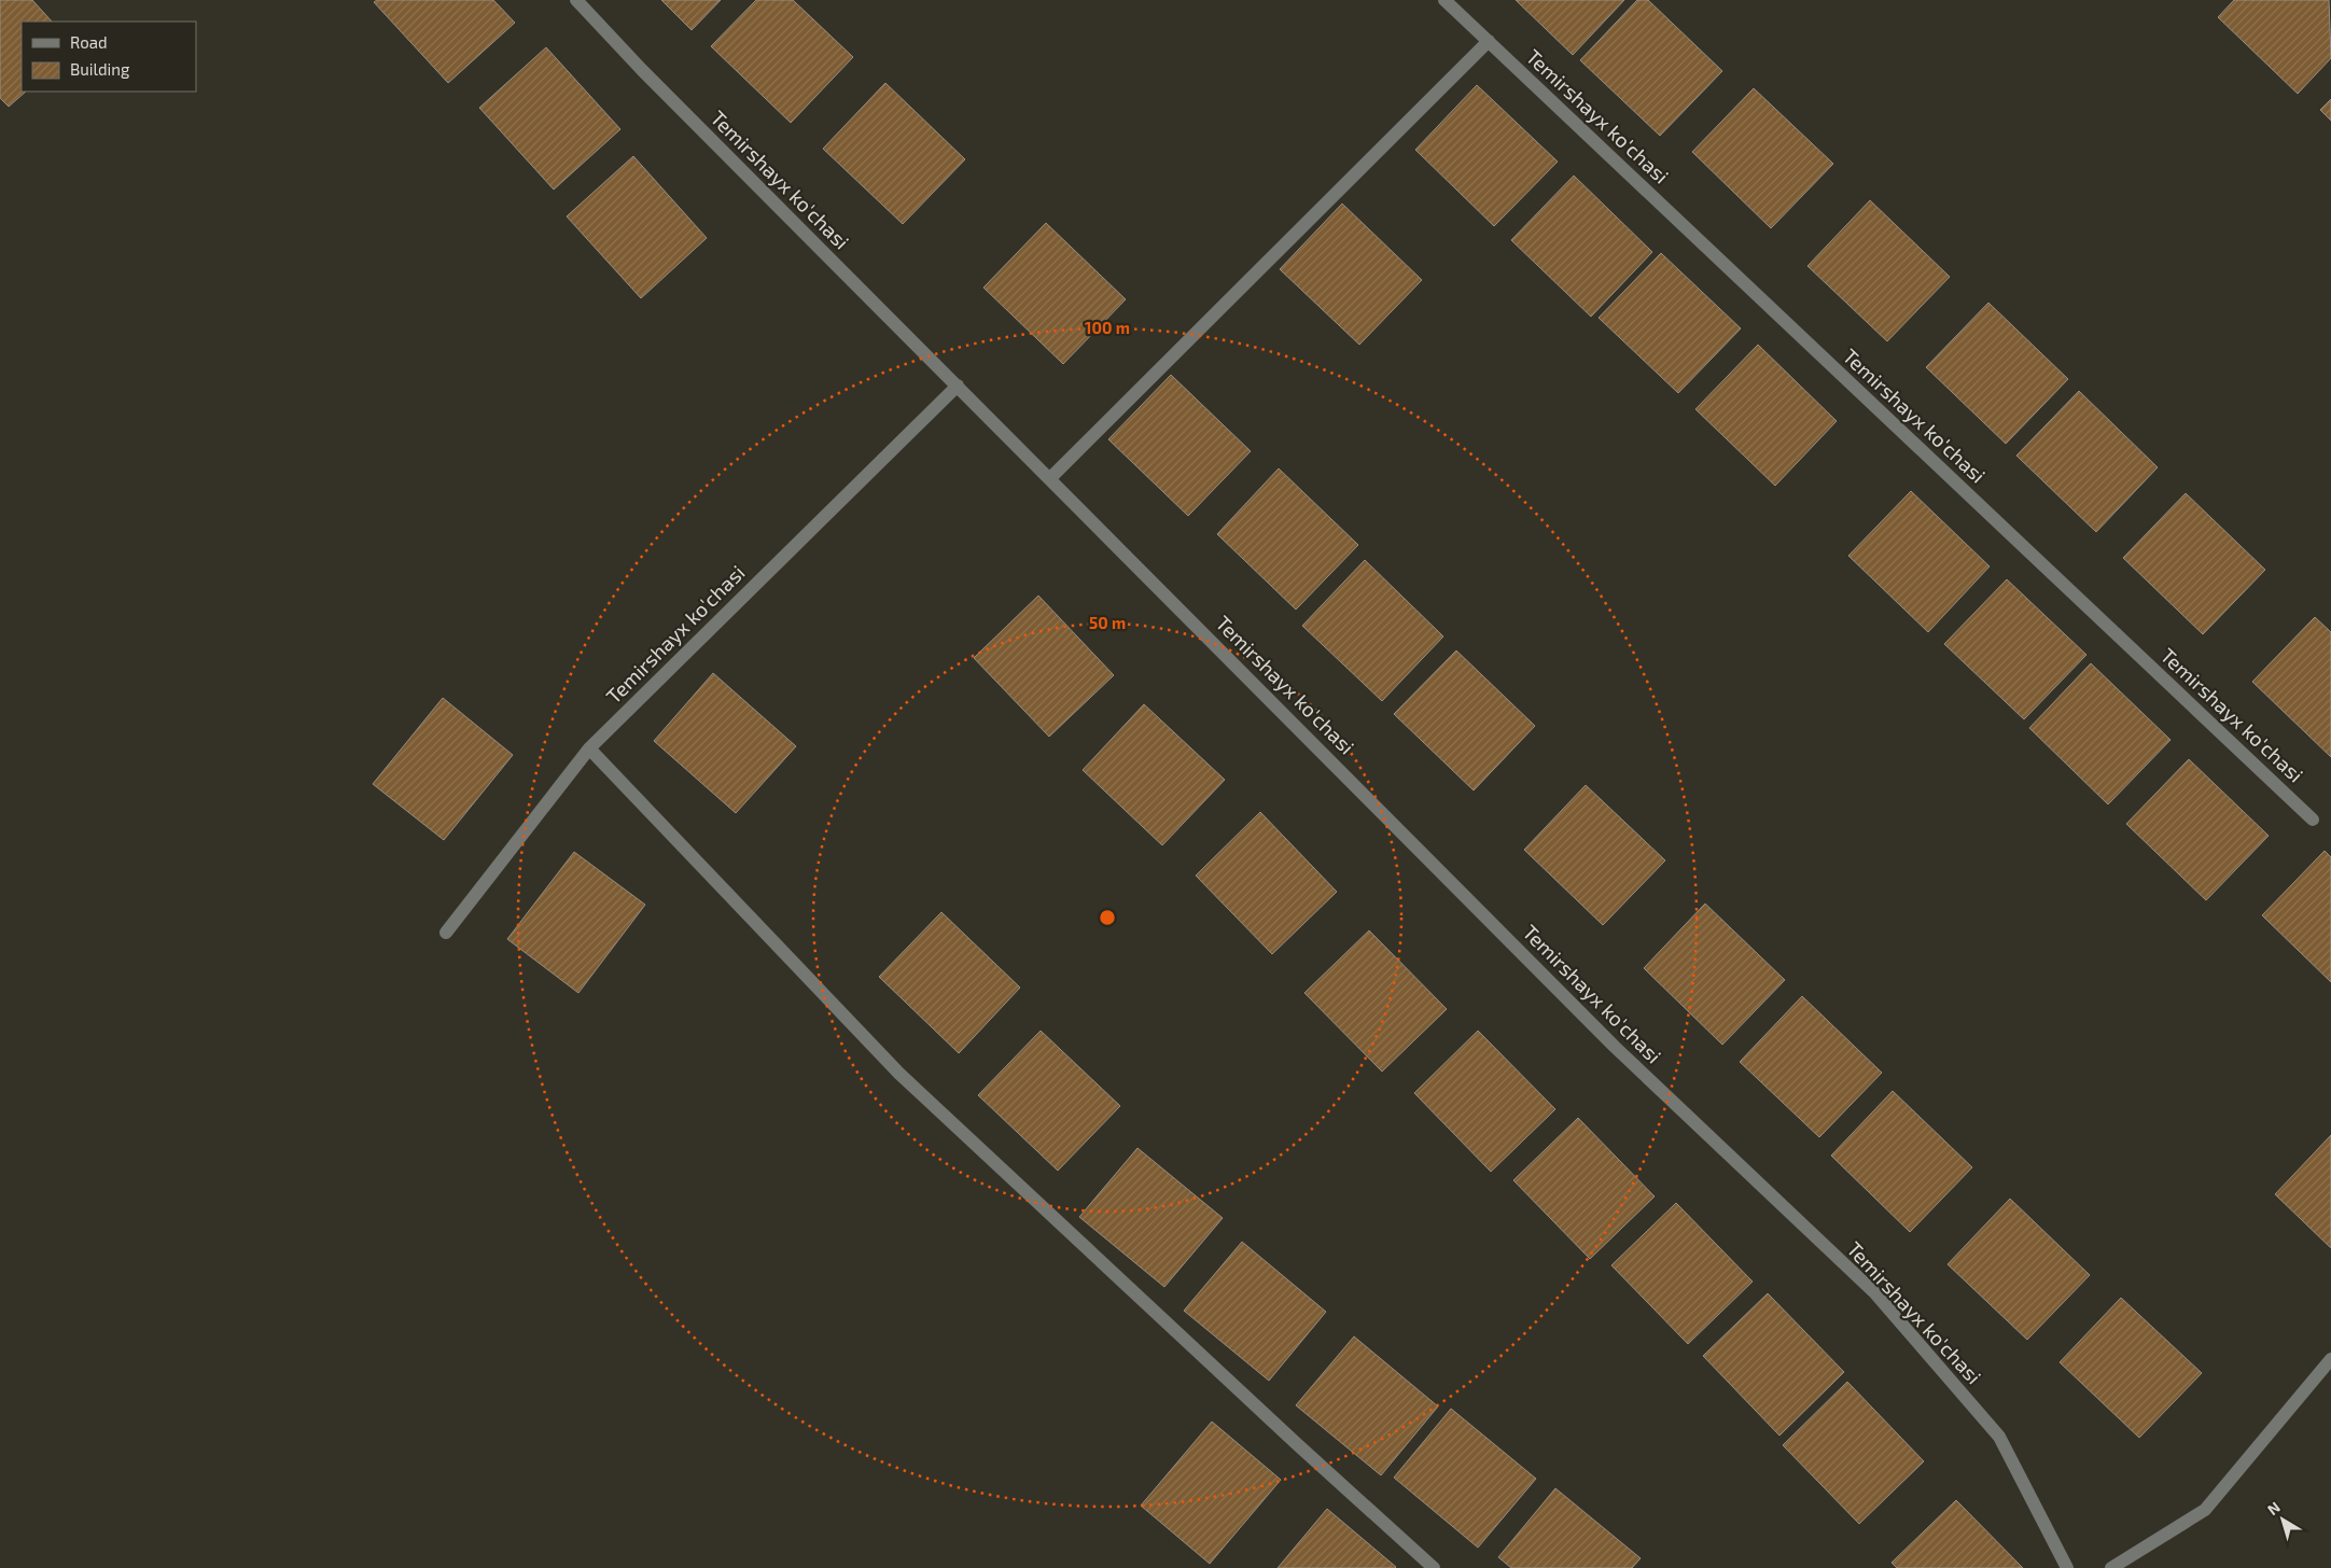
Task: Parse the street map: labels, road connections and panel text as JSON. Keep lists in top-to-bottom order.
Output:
{
  "streets": {
    "street": ["Temirshayx ko'chasi"]
  },
  "legend": ["Road", "Building"],
  "north": "top left",
  "rings": ["100 m", "50 m"]
}
